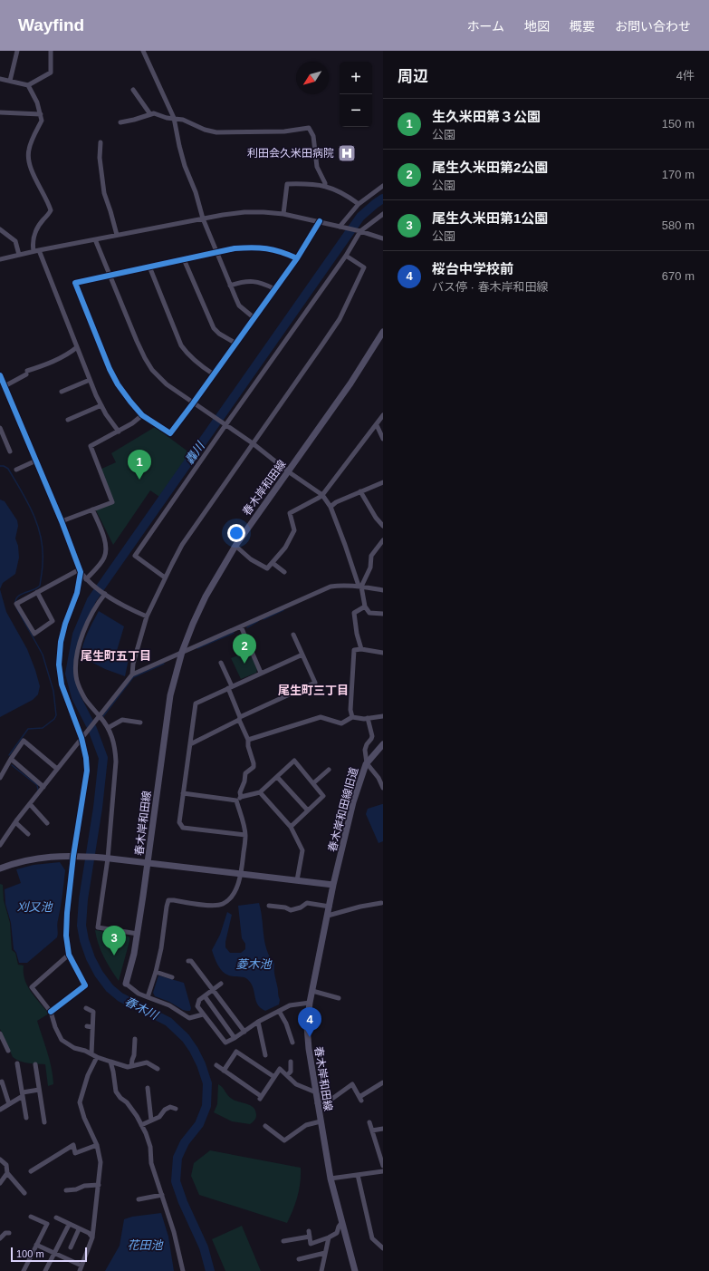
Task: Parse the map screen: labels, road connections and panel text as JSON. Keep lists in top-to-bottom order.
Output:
{
  "streets": {
    "main road": ["春木岸和田線", "春木岸和田線旧道"]
  },
  "crossings": [
    ["春木岸和田線", "春木岸和田線旧道"]
  ],
  "districts": ["尾生町五丁目", "尾生町三丁目"],
  "water": [
    "轟川",
    "刈又池",
    "菱木池",
    "春木川",
    "花田池"
  ],
  "places": {
    "hospital": ["利田会久米田病院"]
  },
  "scale_bar": "100 m",
  "north": "bottom left",
  "page": {
    "header": "Wayfind",
    "nav": [
      "ホーム",
      "地図",
      "概要",
      "お問い合わせ"
    ],
    "heading": ["周辺", "4件"],
    "map_buttons": ["+", "−"],
    "list": [
      {
        "mark": "1",
        "name": "生久米田第３公園",
        "note": "公園",
        "value": "150 m"
      },
      {
        "mark": "2",
        "name": "尾生久米田第2公園",
        "note": "公園",
        "value": "170 m"
      },
      {
        "mark": "3",
        "name": "尾生久米田第1公園",
        "note": "公園",
        "value": "580 m"
      },
      {
        "mark": "4",
        "name": "桜台中学校前",
        "note": "バス停 · 春木岸和田線",
        "value": "670 m"
      }
    ],
    "pins": [
      "1",
      "2",
      "3",
      "4"
    ],
    "scale": "100 m"
  }
}
